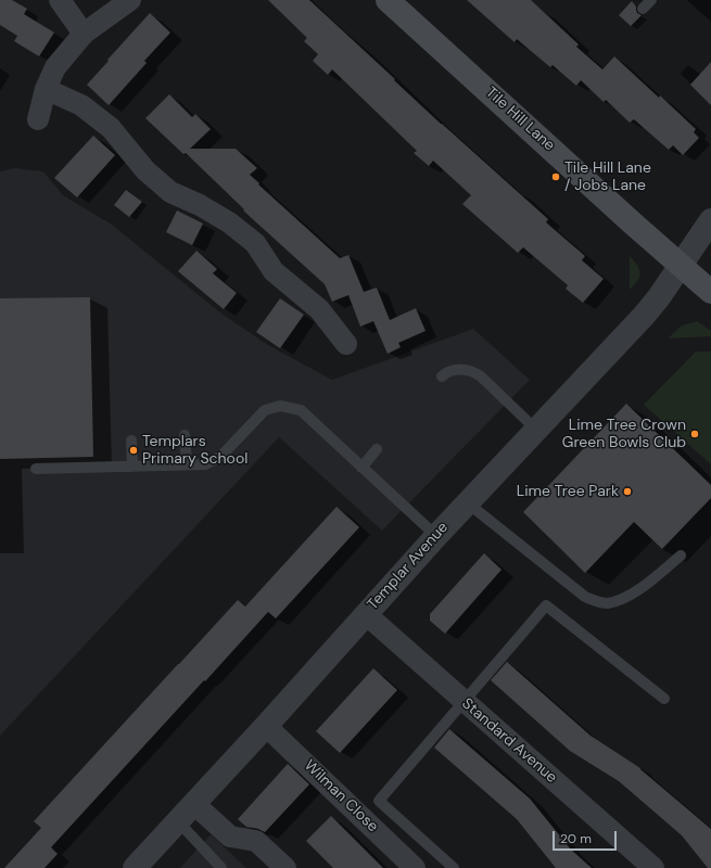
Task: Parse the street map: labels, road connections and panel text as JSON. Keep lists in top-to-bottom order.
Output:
{
  "streets": {
    "main road": ["Tile Hill Lane"],
    "street": ["Templar Avenue", "Standard Avenue", "Wilman Close"]
  },
  "crossings": [
    ["Tile Hill Lane", "Templar Avenue"],
    ["Templar Avenue", "Standard Avenue"],
    ["Templar Avenue", "Wilman Close"]
  ],
  "places": [
    "Tile Hill Lane / Jobs Lane",
    "Lime Tree Crown Green Bowls Club",
    "Templars Primary School",
    "Lime Tree Park"
  ],
  "scale_bar": "20 m"
}
